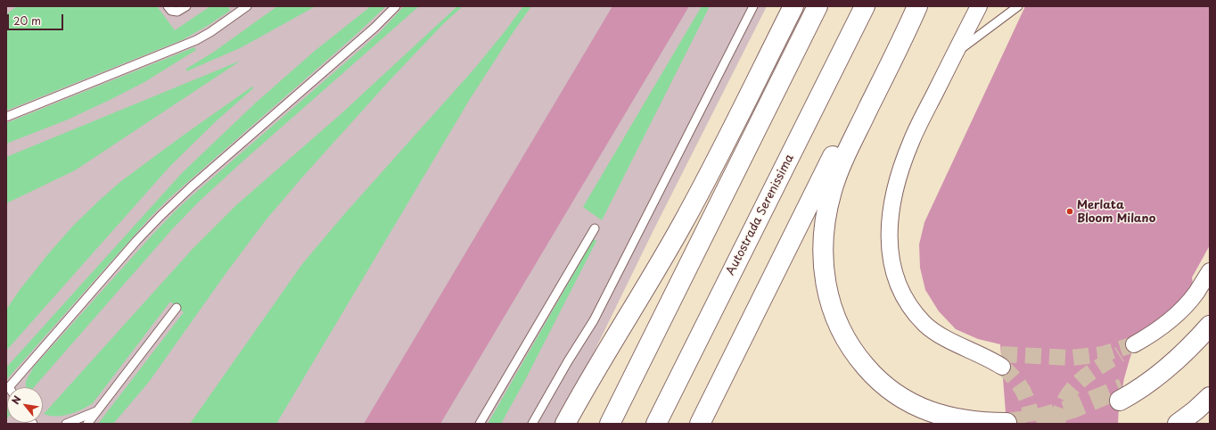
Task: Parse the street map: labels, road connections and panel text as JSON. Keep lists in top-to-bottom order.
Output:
{
  "streets": {
    "highway": ["Autostrada Serenissima"]
  },
  "places": ["Merlata Bloom Milano"],
  "scale_bar": "20 m",
  "north": "top left"
}
